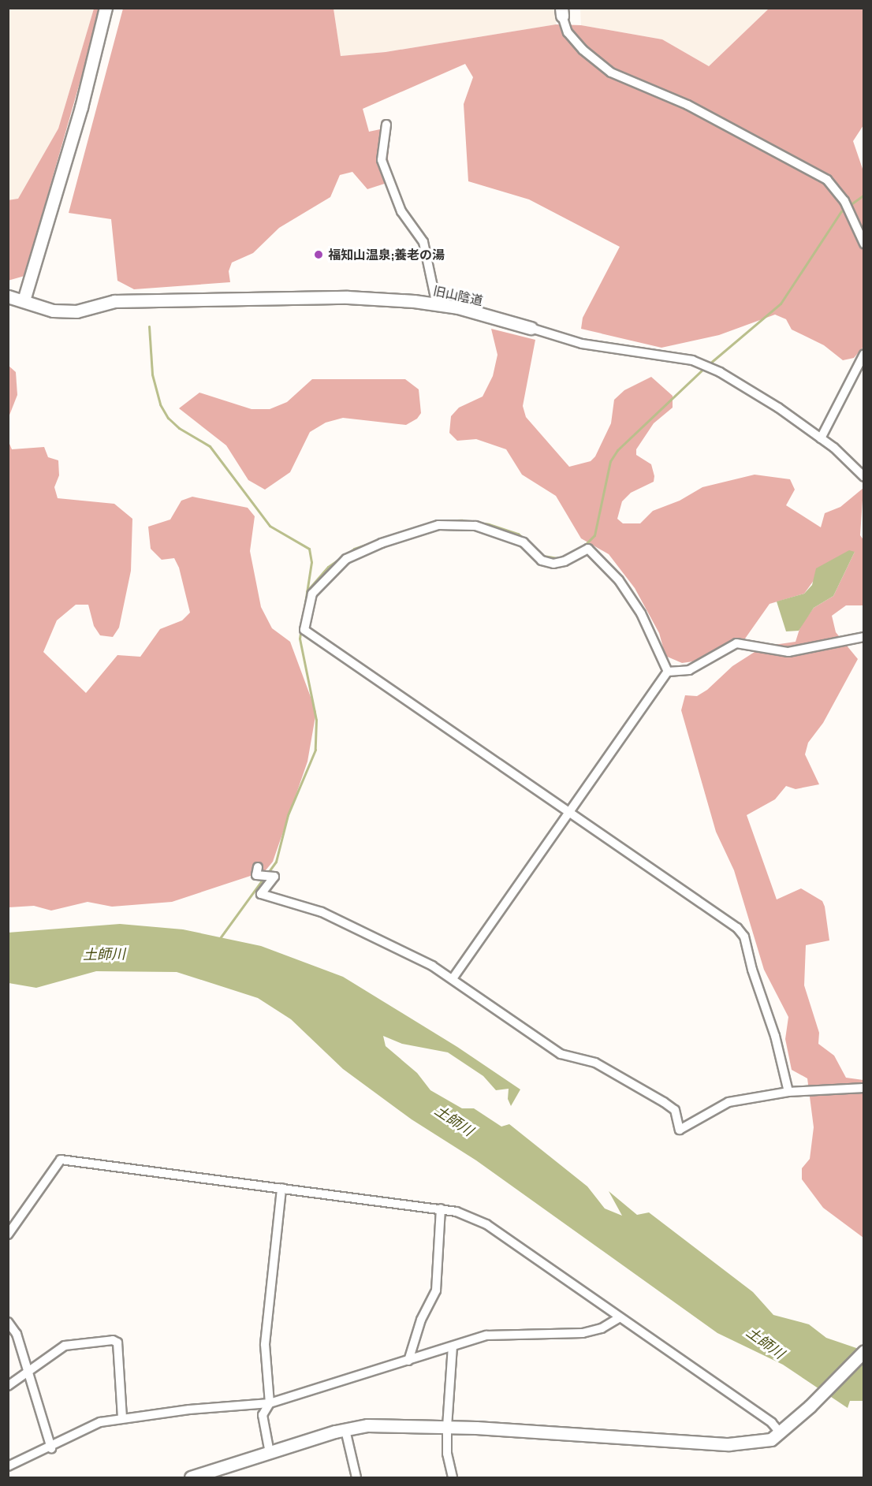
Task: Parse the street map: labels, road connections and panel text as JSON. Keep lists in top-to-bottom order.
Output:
{
  "streets": {
    "street": ["旧山陰道"]
  },
  "water": ["土師川"],
  "places": ["福知山温泉;養老の湯"]
}
